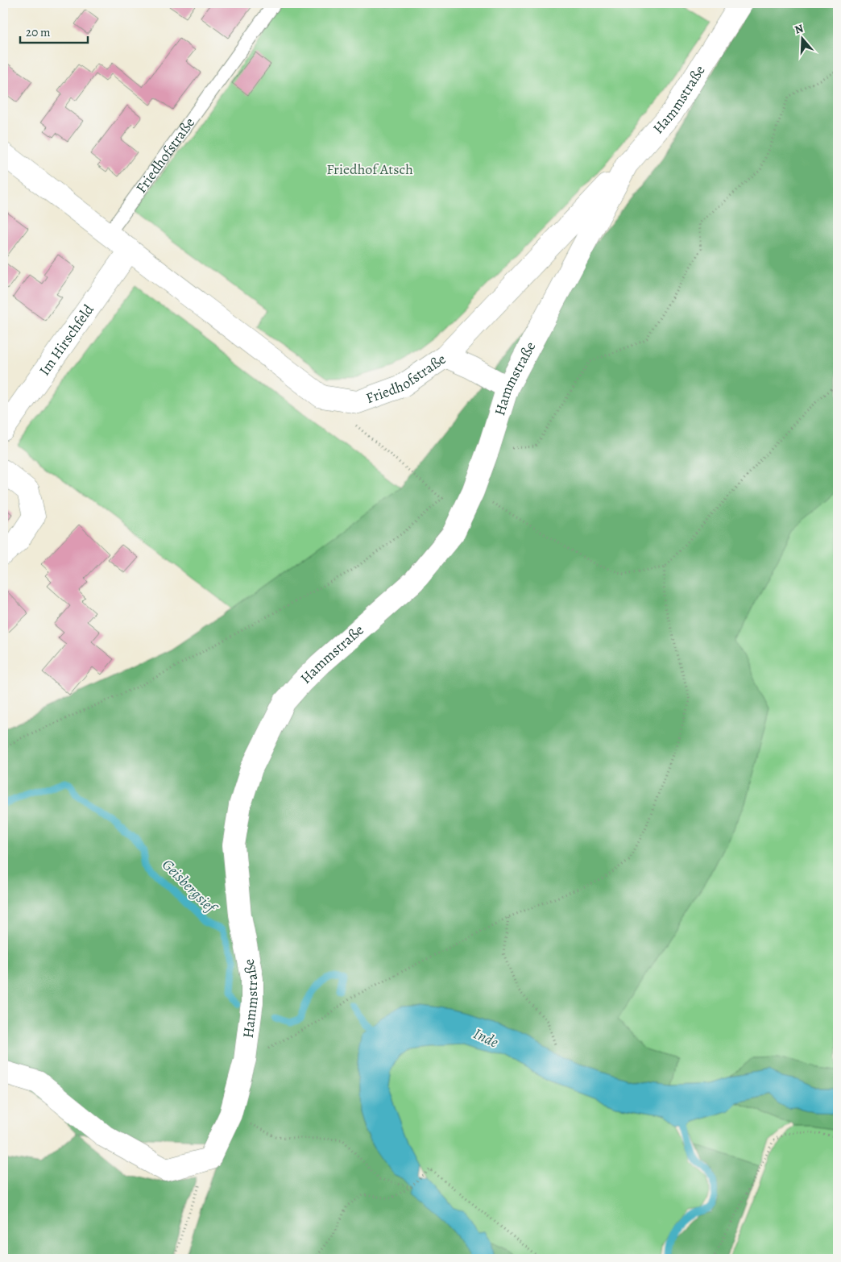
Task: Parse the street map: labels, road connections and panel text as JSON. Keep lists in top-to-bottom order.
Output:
{
  "streets": {
    "street": ["Hammstraße", "Friedhofstraße", "Im Hirschfeld"]
  },
  "crossings": [
    ["Hammstraße", "Friedhofstraße"],
    ["Friedhofstraße", "Im Hirschfeld"]
  ],
  "water": ["Geisbergsief", "Inde"],
  "parks": ["Friedhof Atsch"],
  "scale_bar": "20 m",
  "north": "top"
}
